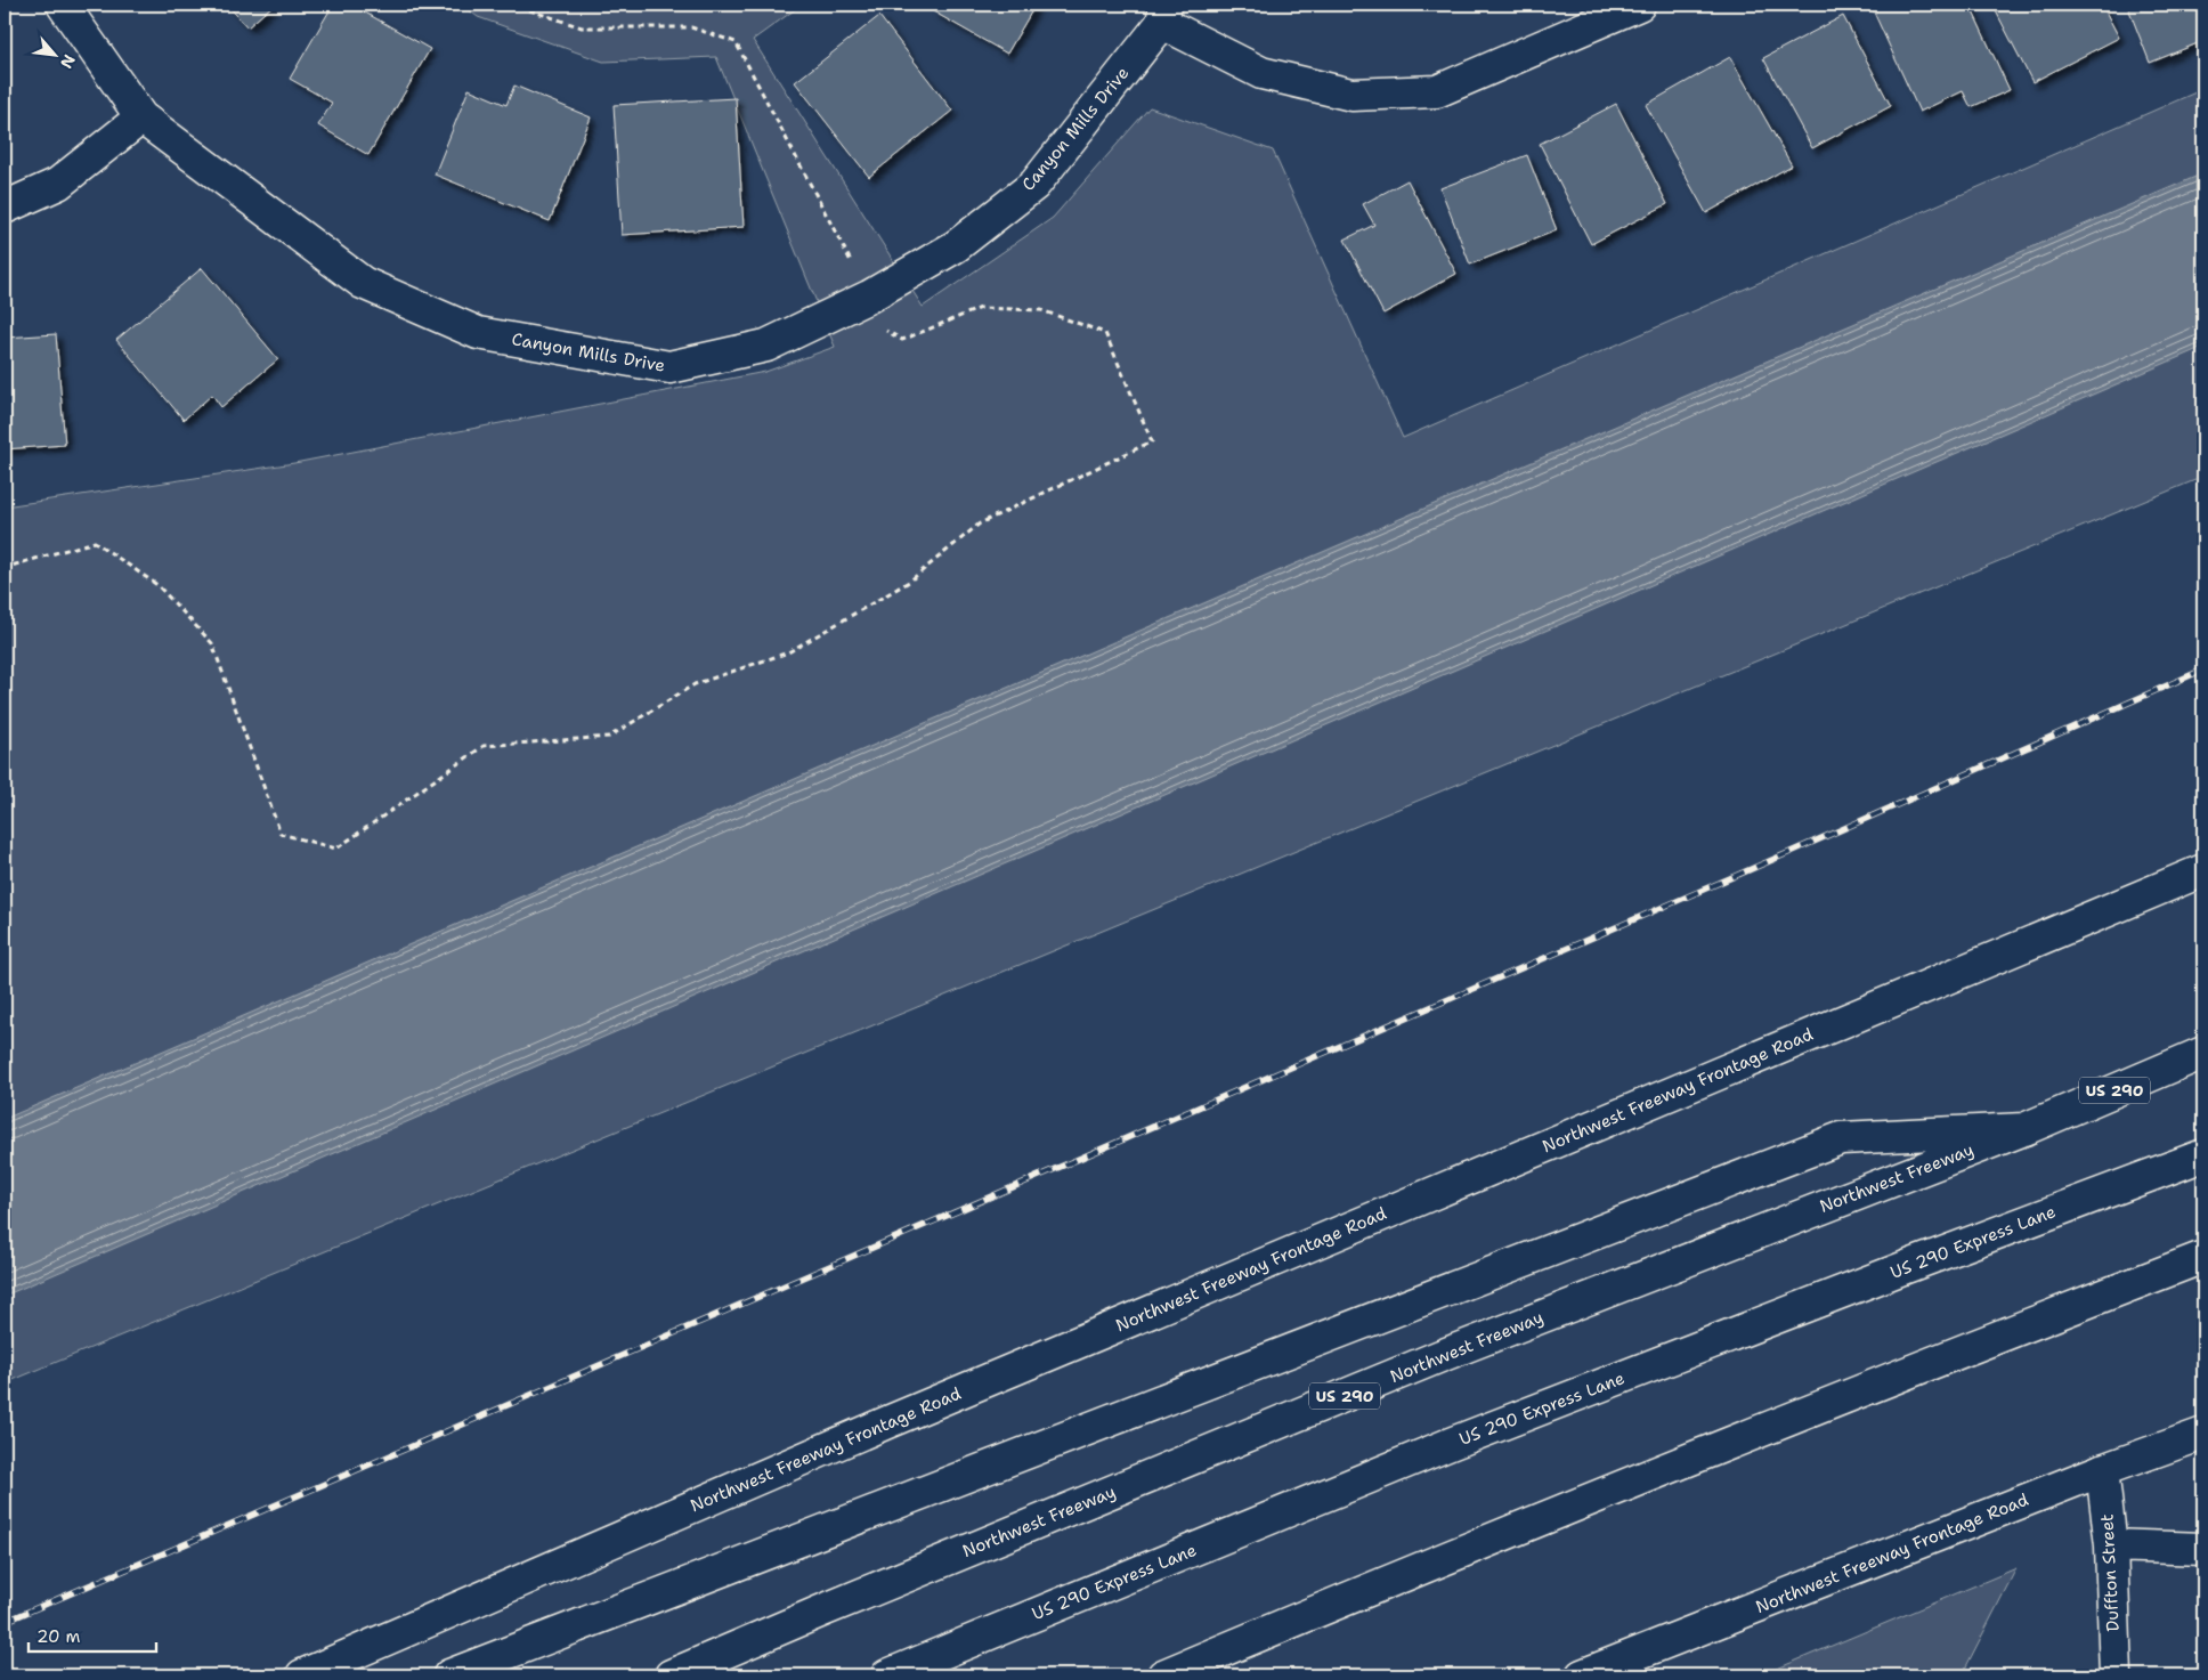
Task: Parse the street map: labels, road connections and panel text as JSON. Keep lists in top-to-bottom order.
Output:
{
  "streets": {
    "main road": [
      "Canyon Mills Drive",
      "Northwest Freeway Frontage Road",
      "US 290",
      "Northwest Freeway",
      "US 290 Express Lane",
      "Duffton Street"
    ]
  },
  "crossings": [
    ["Northwest Freeway Frontage Road", "Duffton Street"]
  ],
  "scale_bar": "20 m",
  "north": "bottom right"
}
